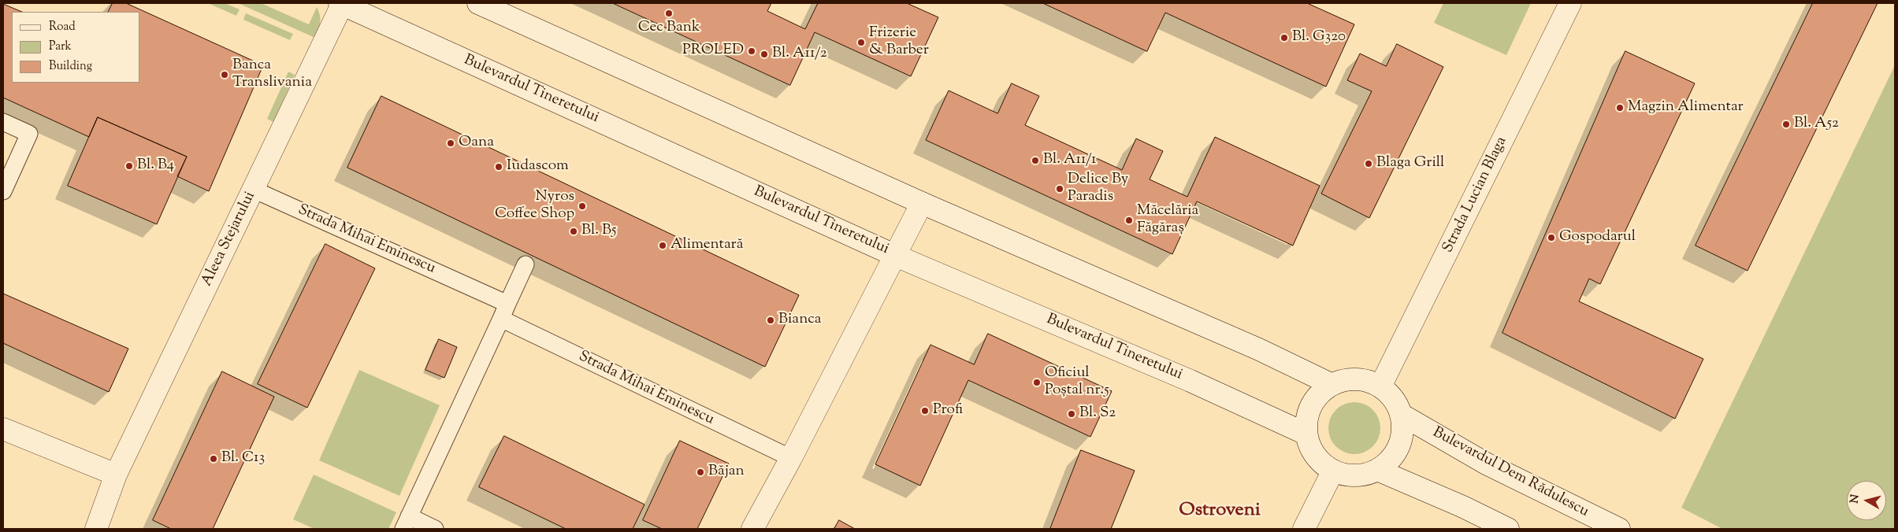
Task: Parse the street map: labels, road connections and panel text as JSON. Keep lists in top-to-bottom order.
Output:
{
  "streets": {
    "main road": [
      "Bulevardul Tineretului",
      "Strada Lucian Blaga",
      "Aleea Stejarului",
      "Bulevardul Dem Rădulescu"
    ],
    "lane": ["Strada Mihai Eminescu"]
  },
  "crossings": [
    ["Bulevardul Tineretului", "Strada Lucian Blaga"],
    ["Bulevardul Tineretului", "Aleea Stejarului"],
    ["Bulevardul Tineretului", "Bulevardul Dem Rădulescu"],
    ["Strada Lucian Blaga", "Bulevardul Dem Rădulescu"],
    ["Aleea Stejarului", "Strada Mihai Eminescu"]
  ],
  "districts": ["Ostroveni"],
  "places": [
    "Cec Bank",
    "Bl. G320",
    "Frizerie & Barber",
    "PROLED",
    "Bl. A11/2",
    "Banca Translivania",
    "Magzin Alimentar",
    "Bl. A52",
    "Oana",
    "Bl. A11/1",
    "Blaga Grill",
    "Bl. B4",
    "Iudascom",
    "Delice By Paradis",
    "Nyros Coffee Shop",
    "Măcelăria Făgăraș",
    "Bl. B5",
    "Gospodarul",
    "Alimentară",
    "Bianca",
    "Oficiul Poștal nr.5",
    "Profi",
    "Bl. S2",
    "Bl. C13",
    "Băjan"
  ],
  "legend": ["Road", "Park", "Building"],
  "north": "left"
}
